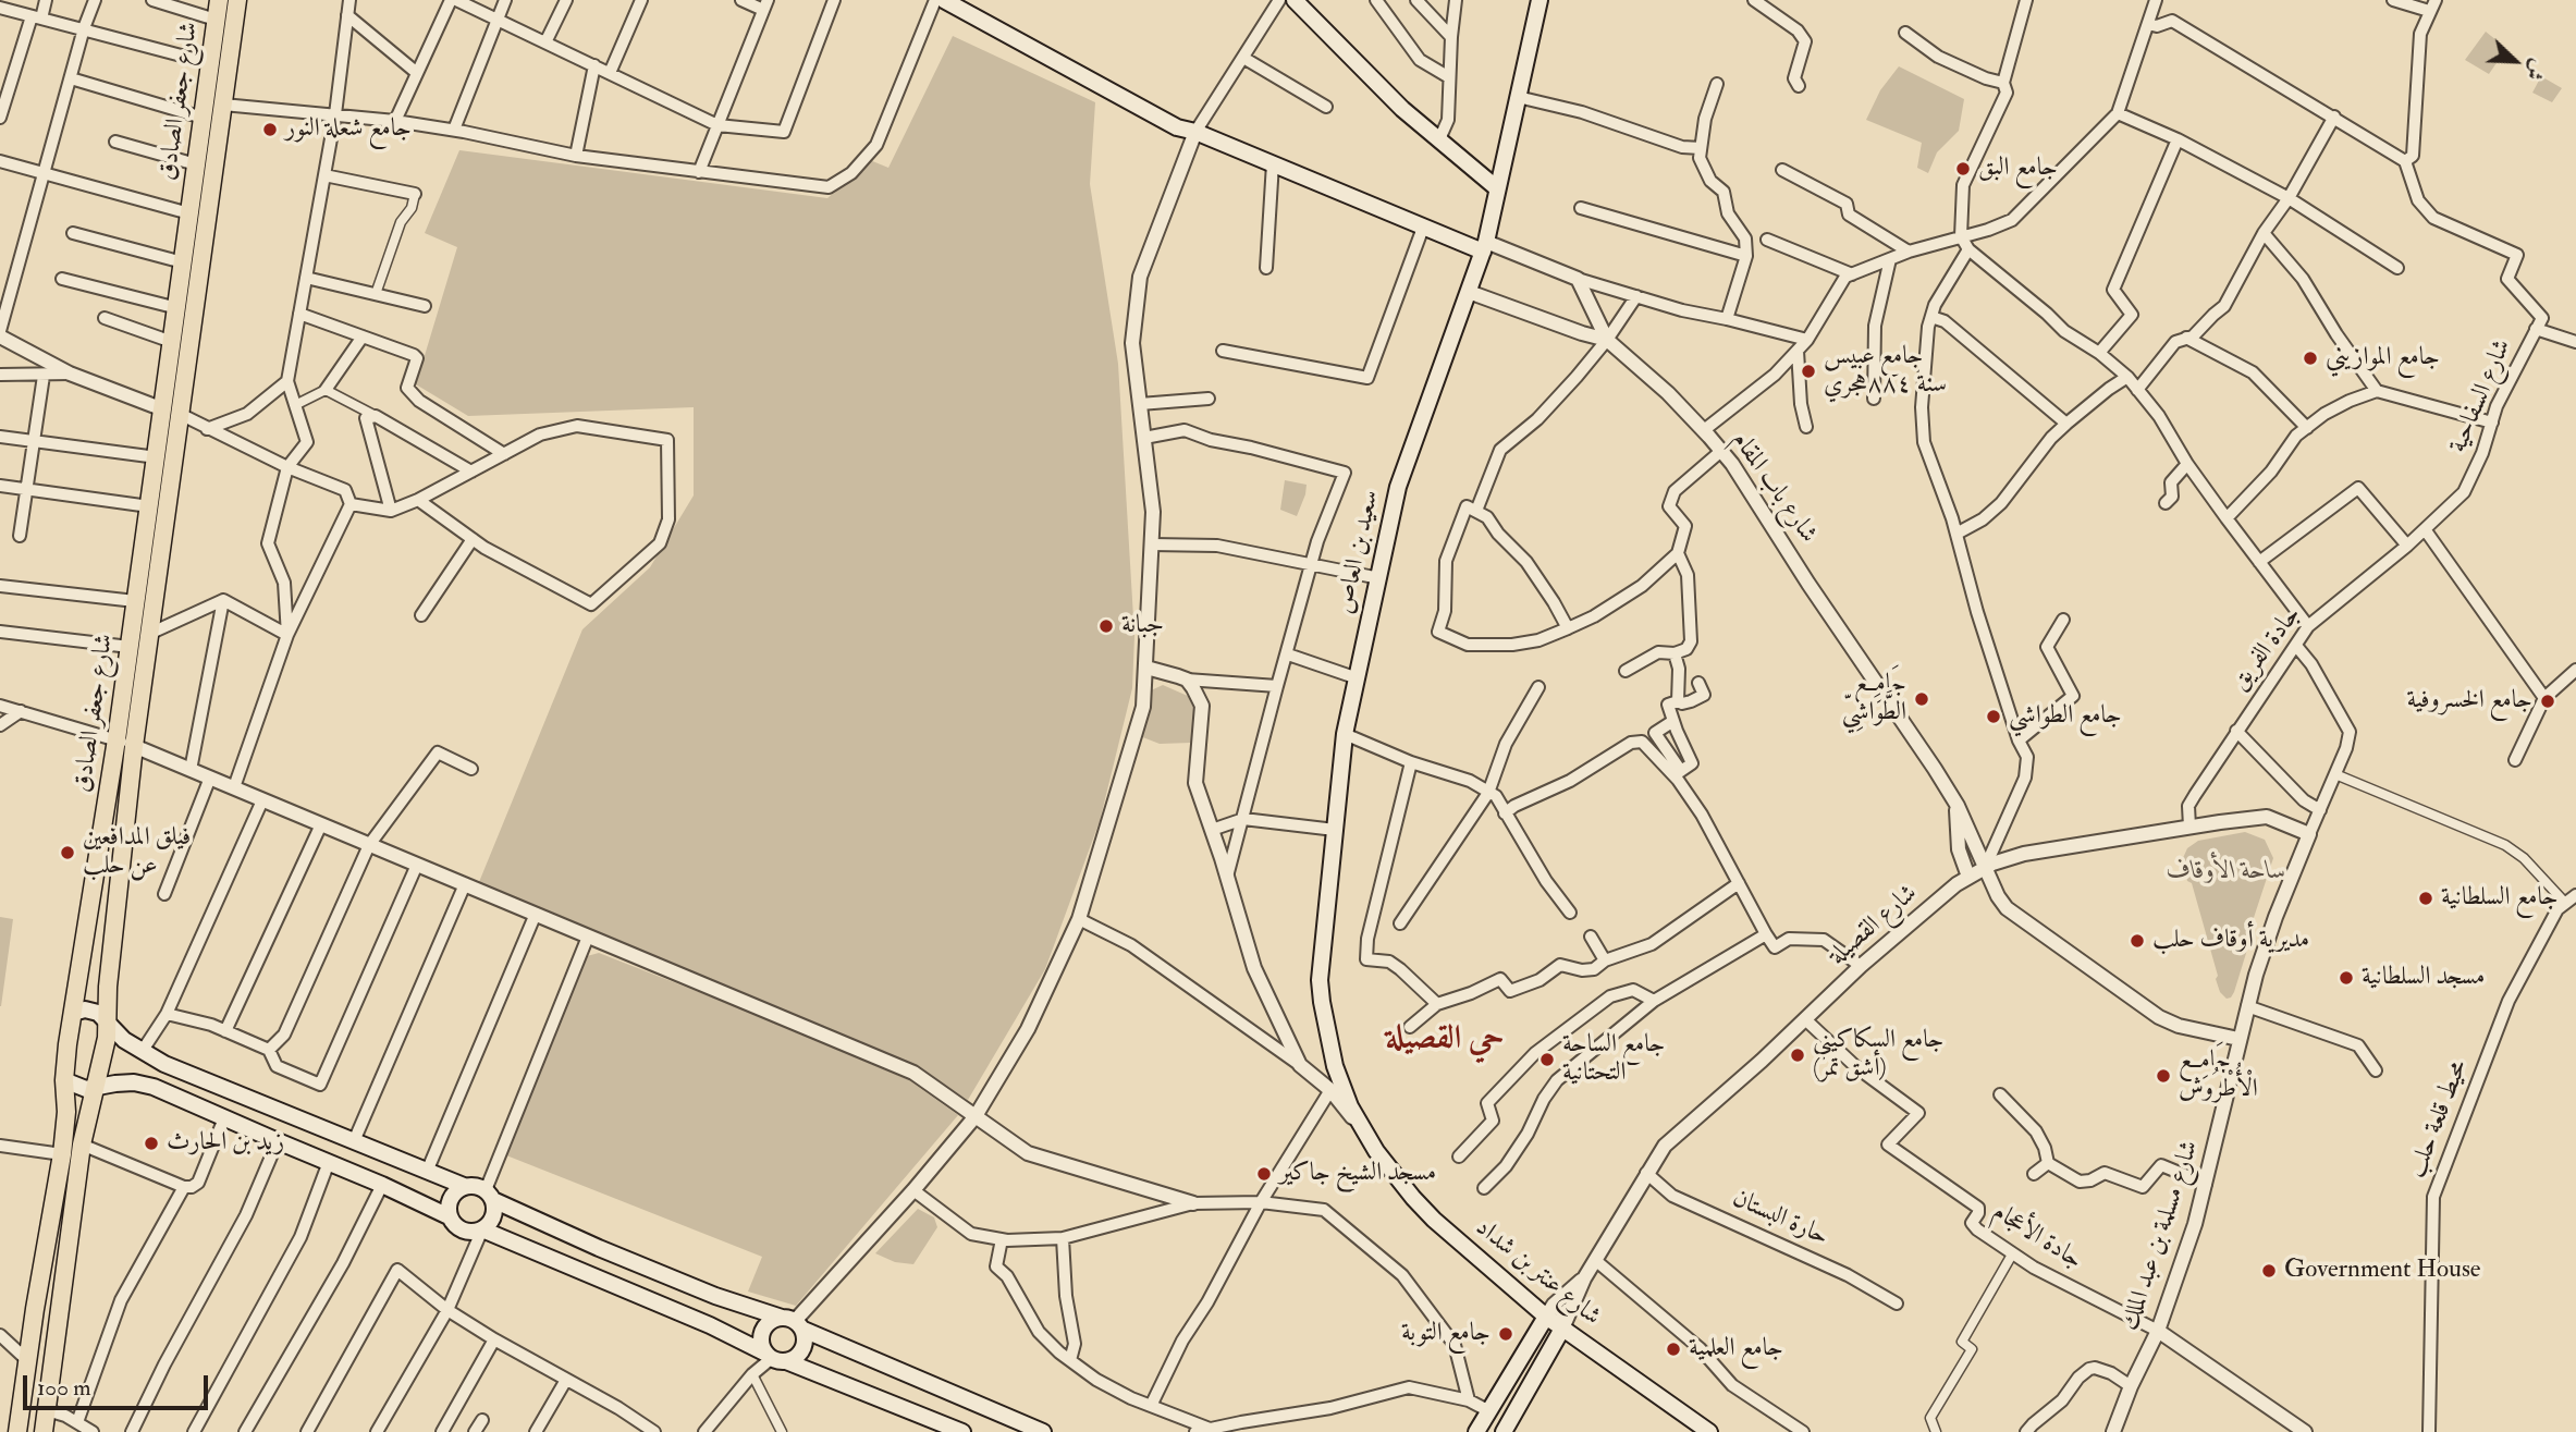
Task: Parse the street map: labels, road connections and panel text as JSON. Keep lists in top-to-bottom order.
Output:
{
  "streets": {
    "main road": ["شارع جعفر الصادق", "سعيد بن العاص", "شارع عنتر بن شداد"],
    "street": [
      "شارع السفاحية",
      "شارع باب المقام",
      "جادة الفريق",
      "شارع القصيلة",
      "محيط قلعة حلب",
      "حارة البستان",
      "شارع مسلمة بن عبد الملك",
      "جادة الأعجام"
    ]
  },
  "crossings": [
    ["شارع السفاحية", "جادة الفريق"],
    ["شارع باب المقام", "سعيد بن العاص"],
    ["شارع باب المقام", "شارع القصيلة"],
    ["شارع باب المقام", "شارع مسلمة بن عبد الملك"],
    ["سعيد بن العاص", "شارع عنتر بن شداد"],
    ["جادة الفريق", "شارع القصيلة"],
    ["شارع القصيلة", "حارة البستان"],
    ["شارع القصيلة", "شارع مسلمة بن عبد الملك"],
    ["شارع القصيلة", "جادة الأعجام"],
    ["شارع القصيلة", "شارع عنتر بن شداد"],
    ["شارع مسلمة بن عبد الملك", "جادة الأعجام"]
  ],
  "districts": ["حي القصيلة"],
  "parks": ["ساحة الأوقاف"],
  "places": [
    "جامع شعلة النور",
    "جامع البق",
    "جامع الموازيني",
    "جامع عبيس سنة ٨٨٤هجري",
    "جبانة",
    "جَامِع الطَّوَاشِيّ",
    "جامع الخسروفية",
    "جامع الطواشي",
    "فيلق المدافعين عن حلب",
    "جامع السلطانية",
    "مديرية أوقاف حلب",
    "مسجد السلطانية",
    "جامع السكاكيني (أشق تمر)",
    "جامع الساحة التحتانية",
    "جَامِع الْأُطْرُوش",
    "زيد بن الحارث",
    "مسجد الشيخ جاكير",
    "Government House",
    "جامع التوبة",
    "جامع العلمية"
  ],
  "scale_bar": "100 m",
  "north": "bottom right"
}
